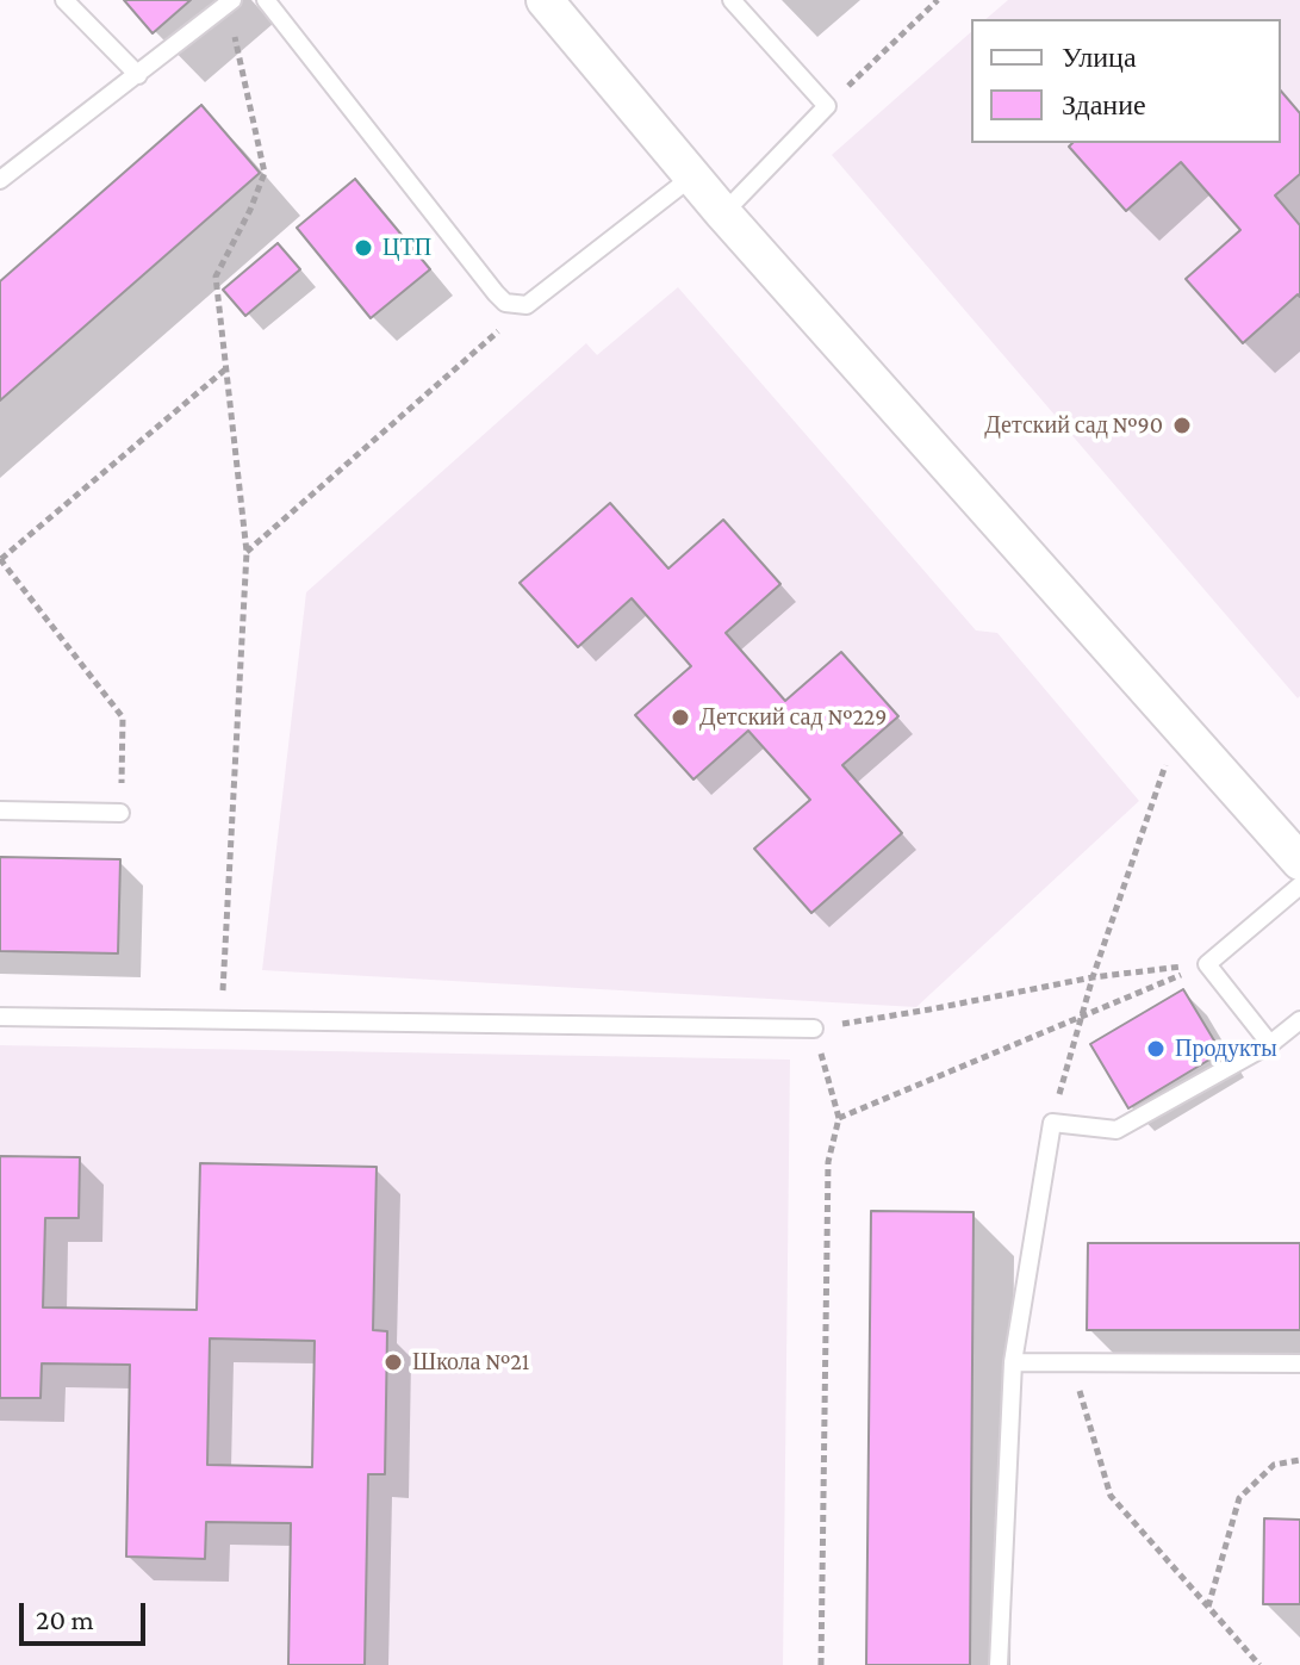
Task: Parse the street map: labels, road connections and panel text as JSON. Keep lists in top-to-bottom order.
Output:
{
  "places": [
    "ЦТП",
    "Детский сад №90",
    "Детский сад №229",
    "Продукты",
    "Школа №21"
  ],
  "legend": ["Улица", "Здание"],
  "scale_bar": "20 m"
}
